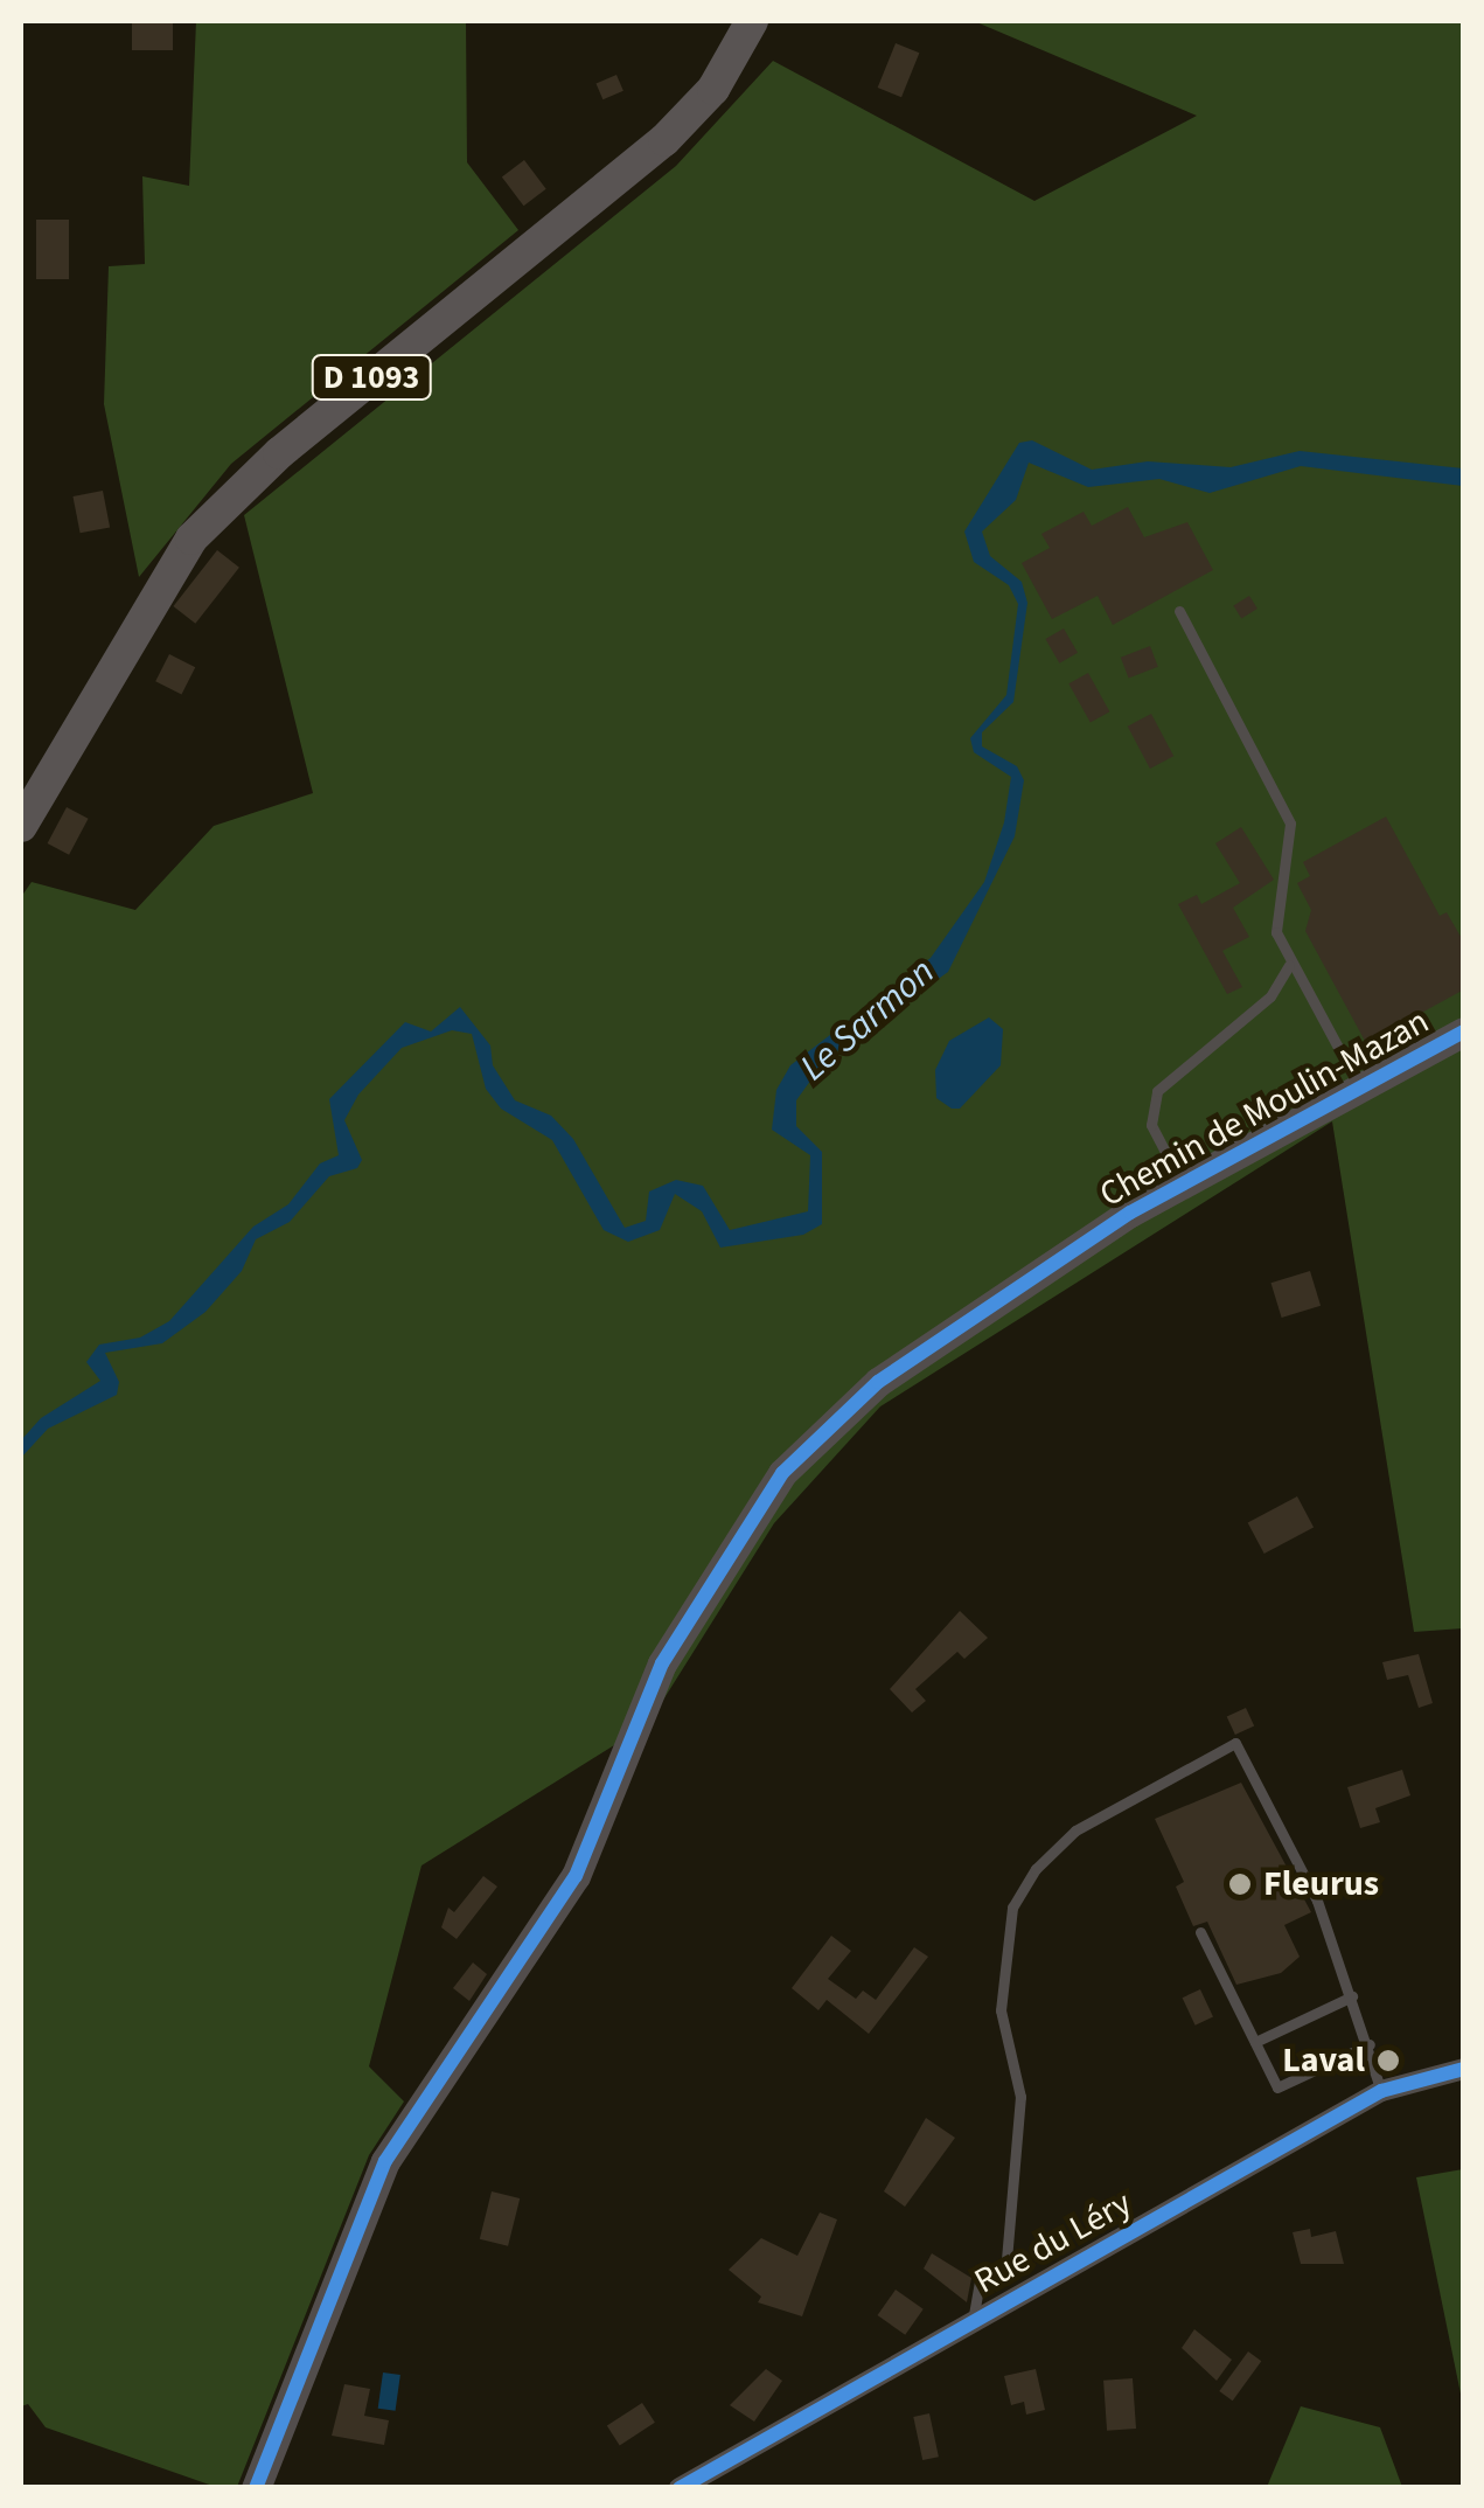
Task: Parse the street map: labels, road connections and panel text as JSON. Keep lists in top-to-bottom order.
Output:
{
  "streets": {
    "main road": ["D 1093"],
    "street": ["Chemin de Moulin-Mazan", "Rue du Léry"]
  },
  "water": ["Le Sarmon"],
  "places": ["Fleurus", "Laval"]
}
